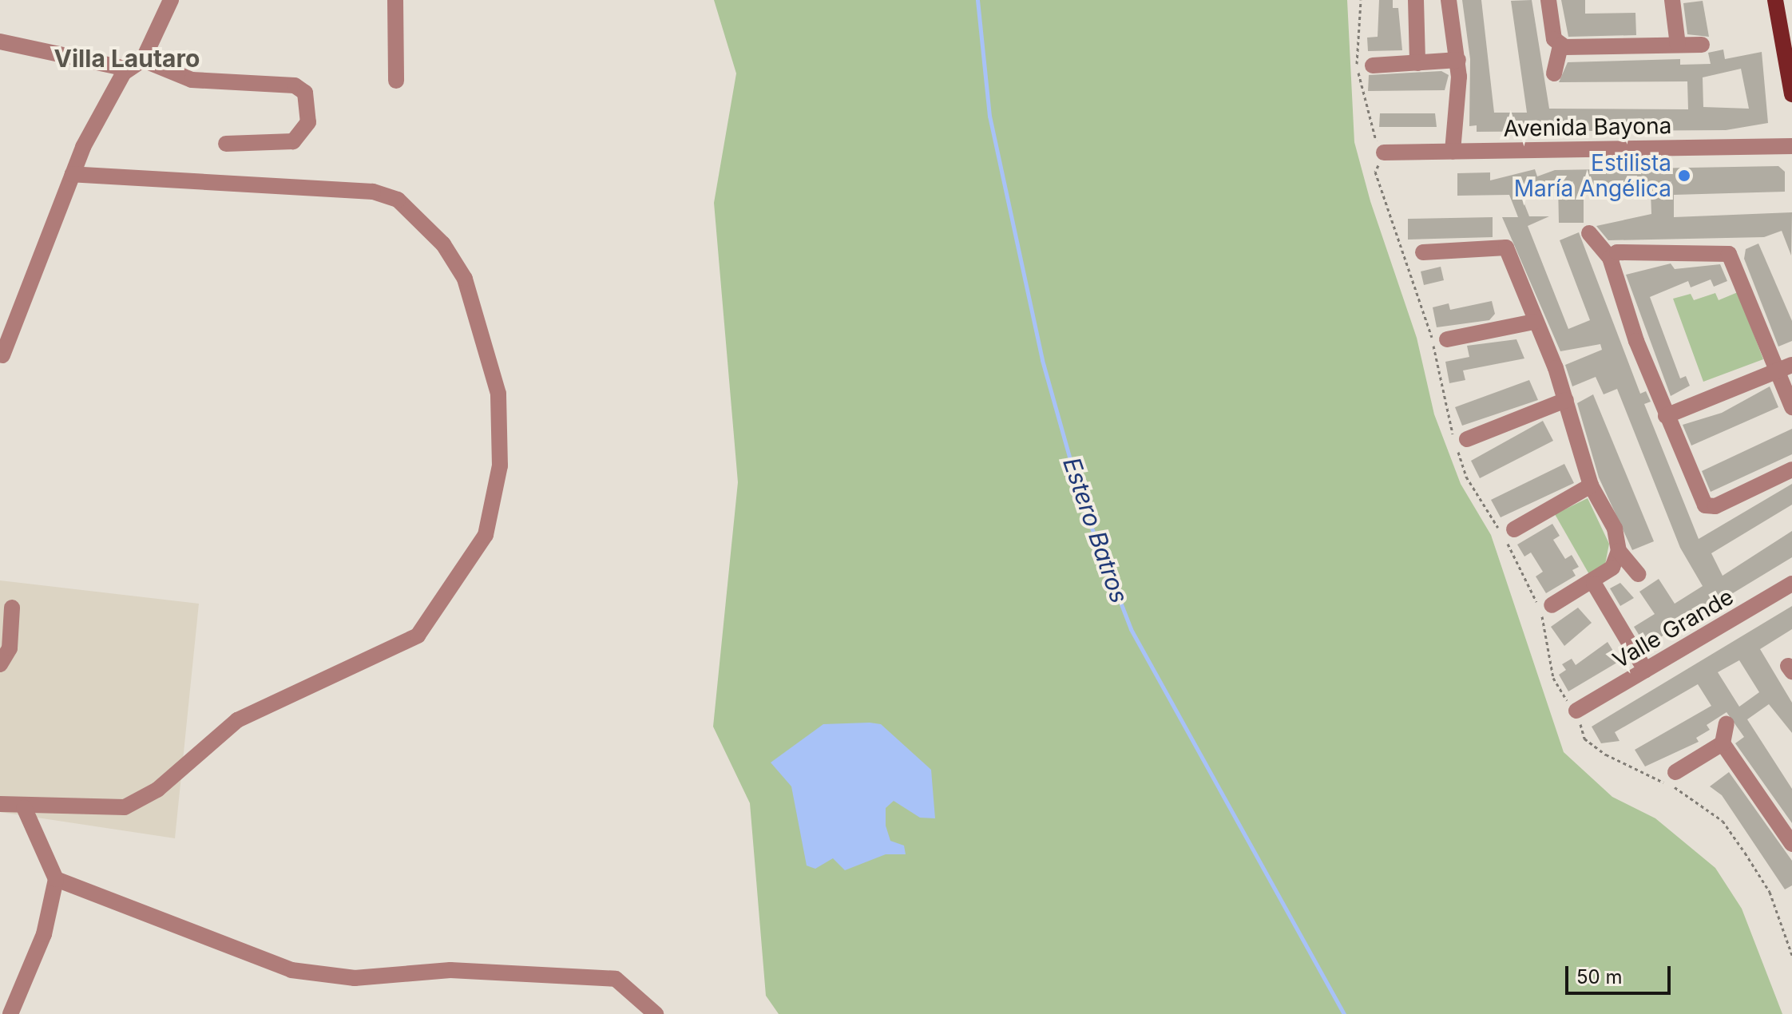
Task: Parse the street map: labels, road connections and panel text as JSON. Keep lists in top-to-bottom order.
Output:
{
  "streets": {
    "street": ["Avenida Bayona", "Valle Grande"]
  },
  "districts": ["Villa Lautaro"],
  "water": ["Estero Batros"],
  "places": ["Estilista María Angélica"],
  "scale_bar": "50 m"
}
